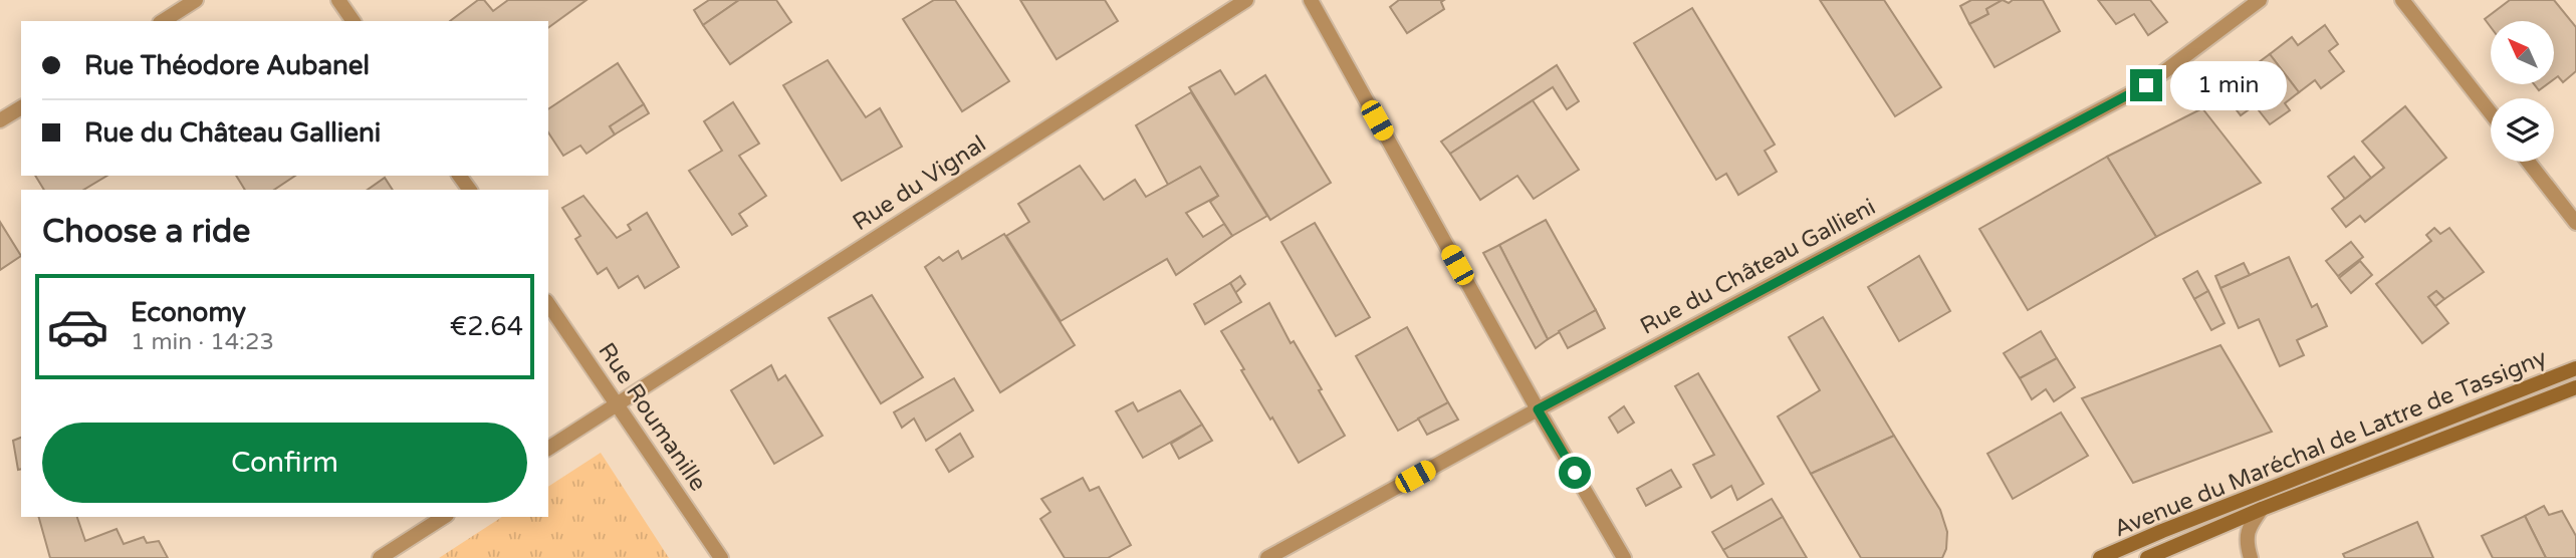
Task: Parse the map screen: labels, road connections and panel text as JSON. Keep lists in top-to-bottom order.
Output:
{
  "streets": {
    "main road": ["Avenue du Maréchal de Lattre de Tassigny"],
    "street": ["Rue du Vignal", "Rue du Château Gallieni", "Rue Roumanille"]
  },
  "crossings": [
    ["Rue du Vignal", "Rue Roumanille"]
  ],
  "north": "top left",
  "page": {
    "banner": ["Rue Théodore Aubanel", "Rue du Château Gallieni"],
    "bubble": "1 min",
    "heading": "Choose a ride",
    "list": [
      {
        "name": "Economy",
        "note": "1 min · 14:23",
        "value": "€2.64"
      }
    ],
    "buttons": "Confirm"
  }
}
